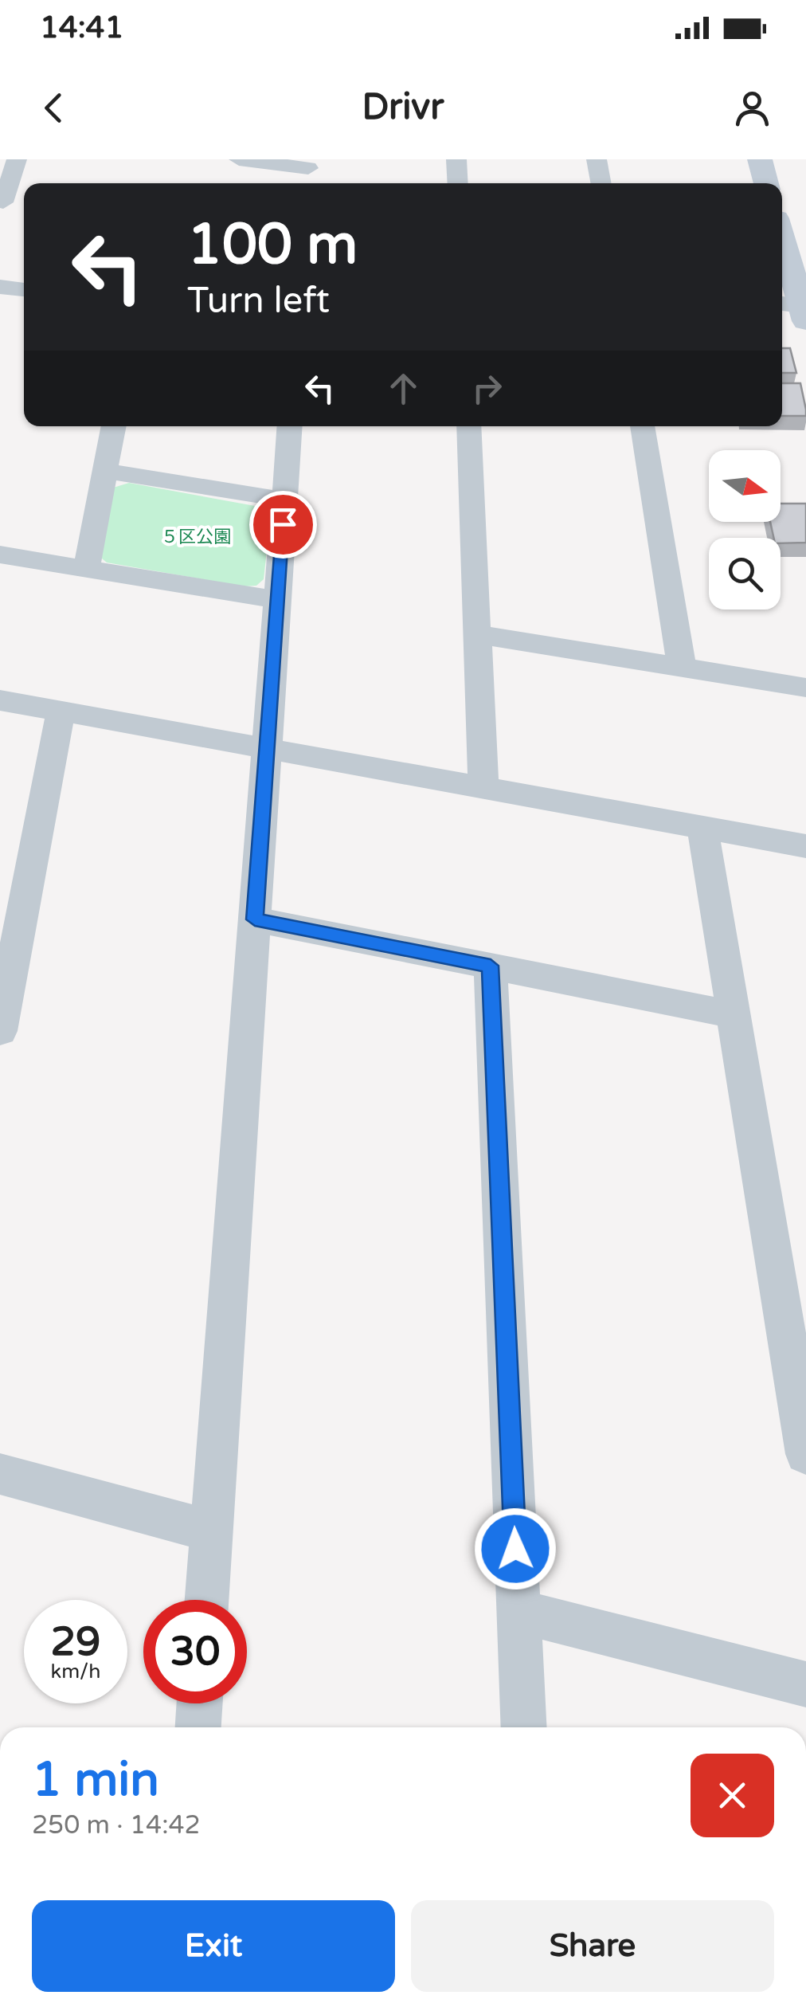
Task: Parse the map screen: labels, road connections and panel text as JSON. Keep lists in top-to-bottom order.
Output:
{
  "parks": ["５区公園"],
  "north": "right",
  "page": {
    "status": "14:41",
    "header": "Drivr",
    "turn": ["100 m", "Turn left"],
    "speed": "29 km/h",
    "limit": "30",
    "heading": ["1 min", "250 m · 14:42"],
    "buttons": ["Exit", "Share"]
  }
}
